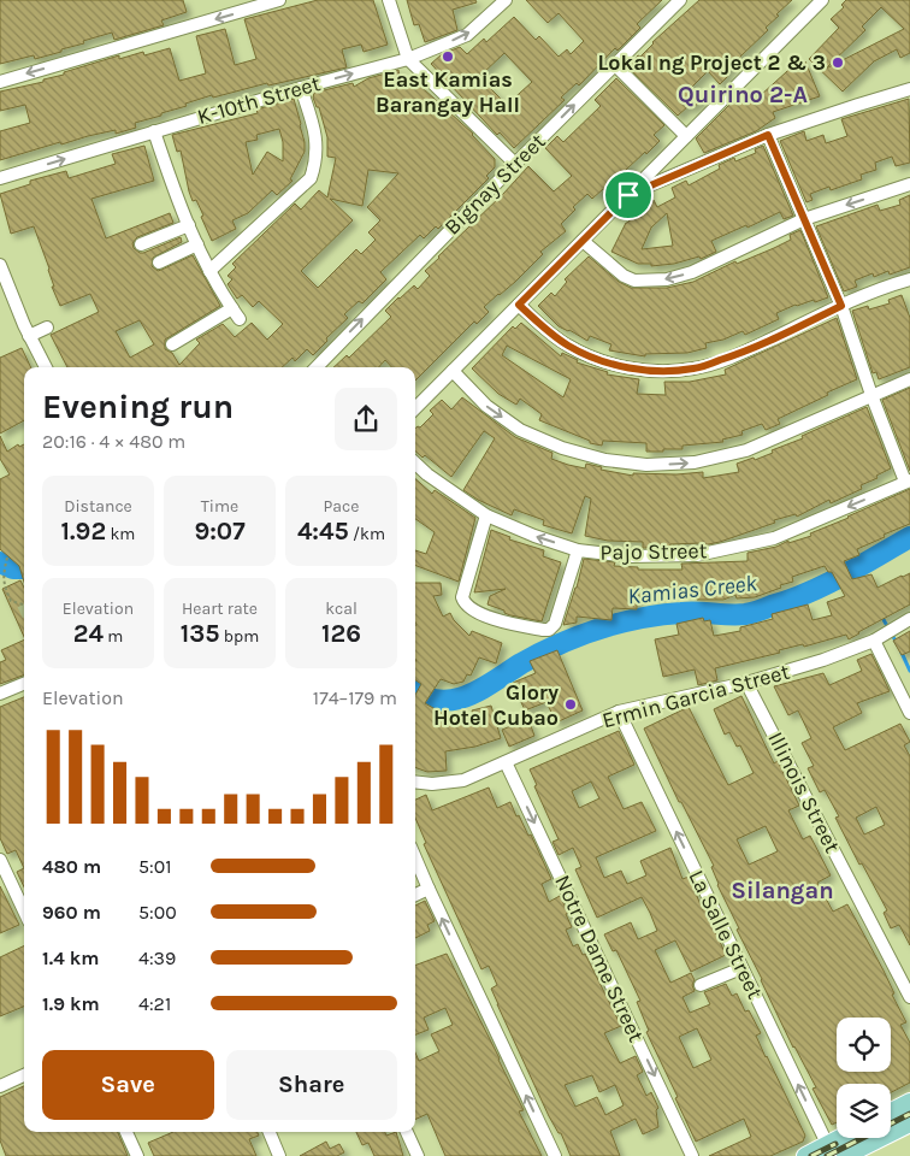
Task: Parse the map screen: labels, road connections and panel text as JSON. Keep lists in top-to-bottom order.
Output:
{
  "streets": {
    "street": [
      "K-10th Street",
      "Bignay Street",
      "Pajo Street",
      "Ermin Garcia Street",
      "Illinois Street",
      "La Salle Street",
      "Notre Dame Street"
    ]
  },
  "crossings": [
    ["Ermin Garcia Street", "Illinois Street"],
    ["Ermin Garcia Street", "La Salle Street"],
    ["Ermin Garcia Street", "Notre Dame Street"]
  ],
  "one_way": ["La Salle Street", "Notre Dame Street"],
  "districts": ["Quirino 2-A", "Silangan"],
  "water": ["Kamias Creek"],
  "places": ["East Kamias Barangay Hall", "Lokal ng Project 2 & 3", "Glory Hotel Cubao"],
  "page": {
    "heading": ["Evening run", "20:16 · 4 × 480 m"],
    "stats": [
      ["Distance", "1.92 km"],
      ["Time", "9:07"],
      ["Pace", "4:45 /km"],
      ["Elevation", "24 m"],
      ["Heart rate", "135 bpm"],
      ["kcal", "126"]
    ],
    "chart": ["Elevation", "174–179 m"],
    "list": [
      {
        "name": "480 m",
        "note": "5:01"
      },
      {
        "name": "960 m",
        "note": "5:00"
      },
      {
        "name": "1.4 km",
        "note": "4:39"
      },
      {
        "name": "1.9 km",
        "note": "4:21"
      }
    ],
    "buttons": ["Save", "Share"]
  }
}
